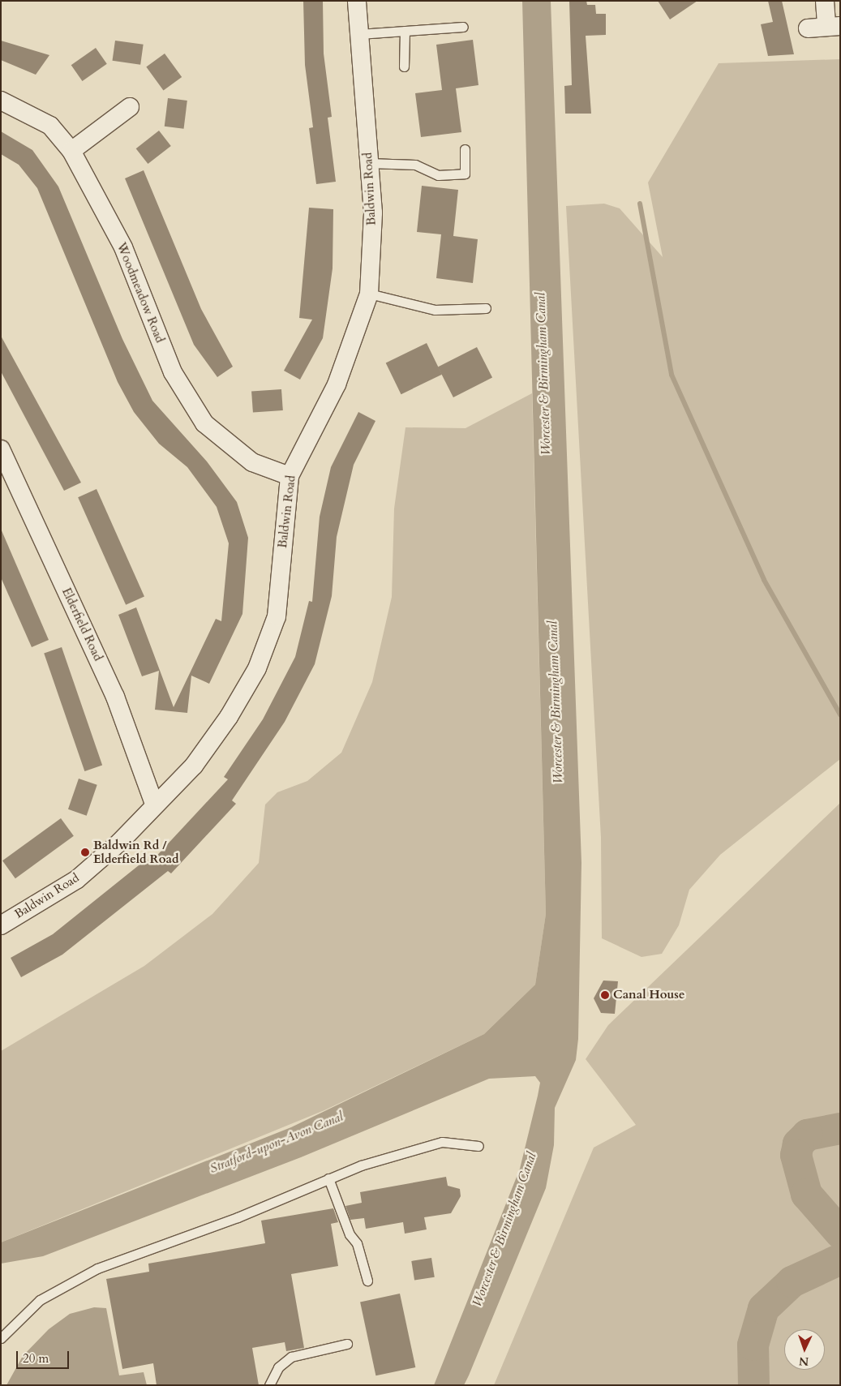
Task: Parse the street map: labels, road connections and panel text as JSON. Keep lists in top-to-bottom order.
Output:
{
  "streets": {
    "street": ["Baldwin Road", "Woodmeadow Road", "Elderfield Road"]
  },
  "crossings": [
    ["Baldwin Road", "Woodmeadow Road"],
    ["Baldwin Road", "Elderfield Road"]
  ],
  "water": ["Worcester & Birmingham Canal", "Stratford-upon-Avon Canal"],
  "places": ["Baldwin Rd / Elderfield Road", "Canal House"],
  "scale_bar": "20 m",
  "north": "bottom"
}
